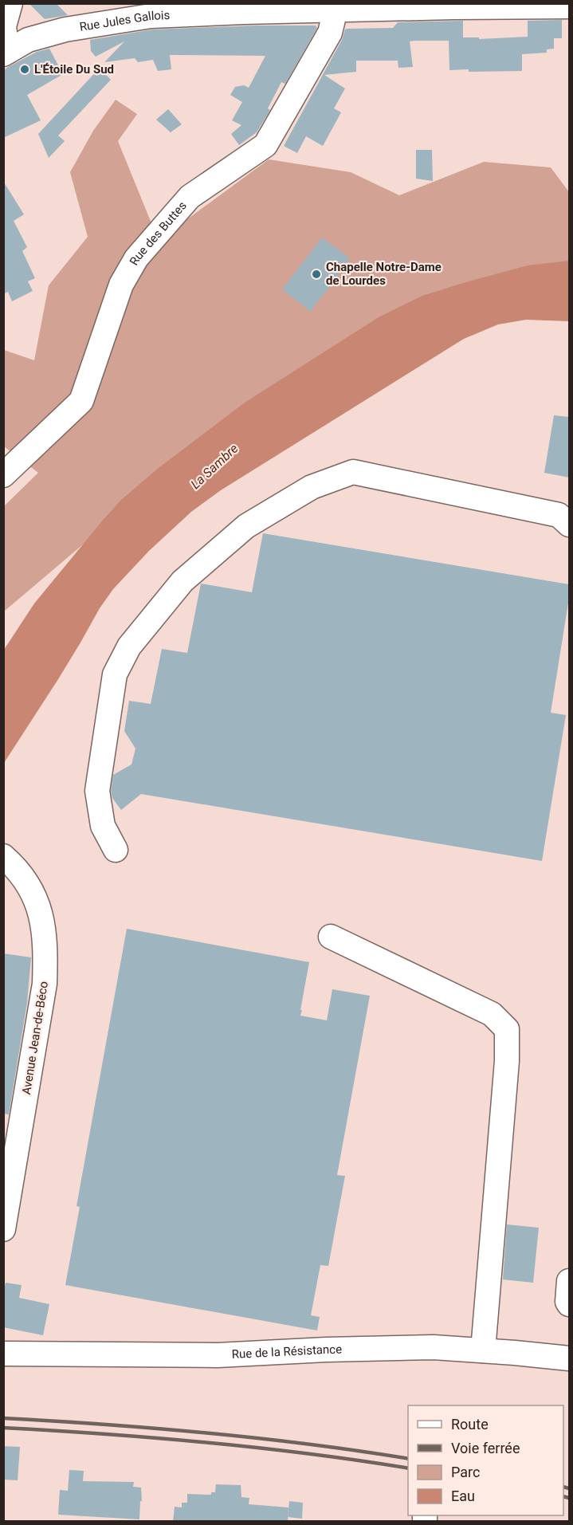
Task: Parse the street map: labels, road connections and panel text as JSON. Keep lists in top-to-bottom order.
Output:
{
  "streets": {
    "street": [
      "Rue Jules Gallois",
      "Rue des Buttes",
      "Avenue Jean-de-Béco",
      "Rue de la Résistance"
    ]
  },
  "crossings": [
    ["Rue Jules Gallois", "Rue des Buttes"]
  ],
  "water": ["La Sambre"],
  "places": ["L'Étoile Du Sud", "Chapelle Notre-Dame de Lourdes"],
  "legend": [
    "Route",
    "Voie ferrée",
    "Parc",
    "Eau"
  ]
}
